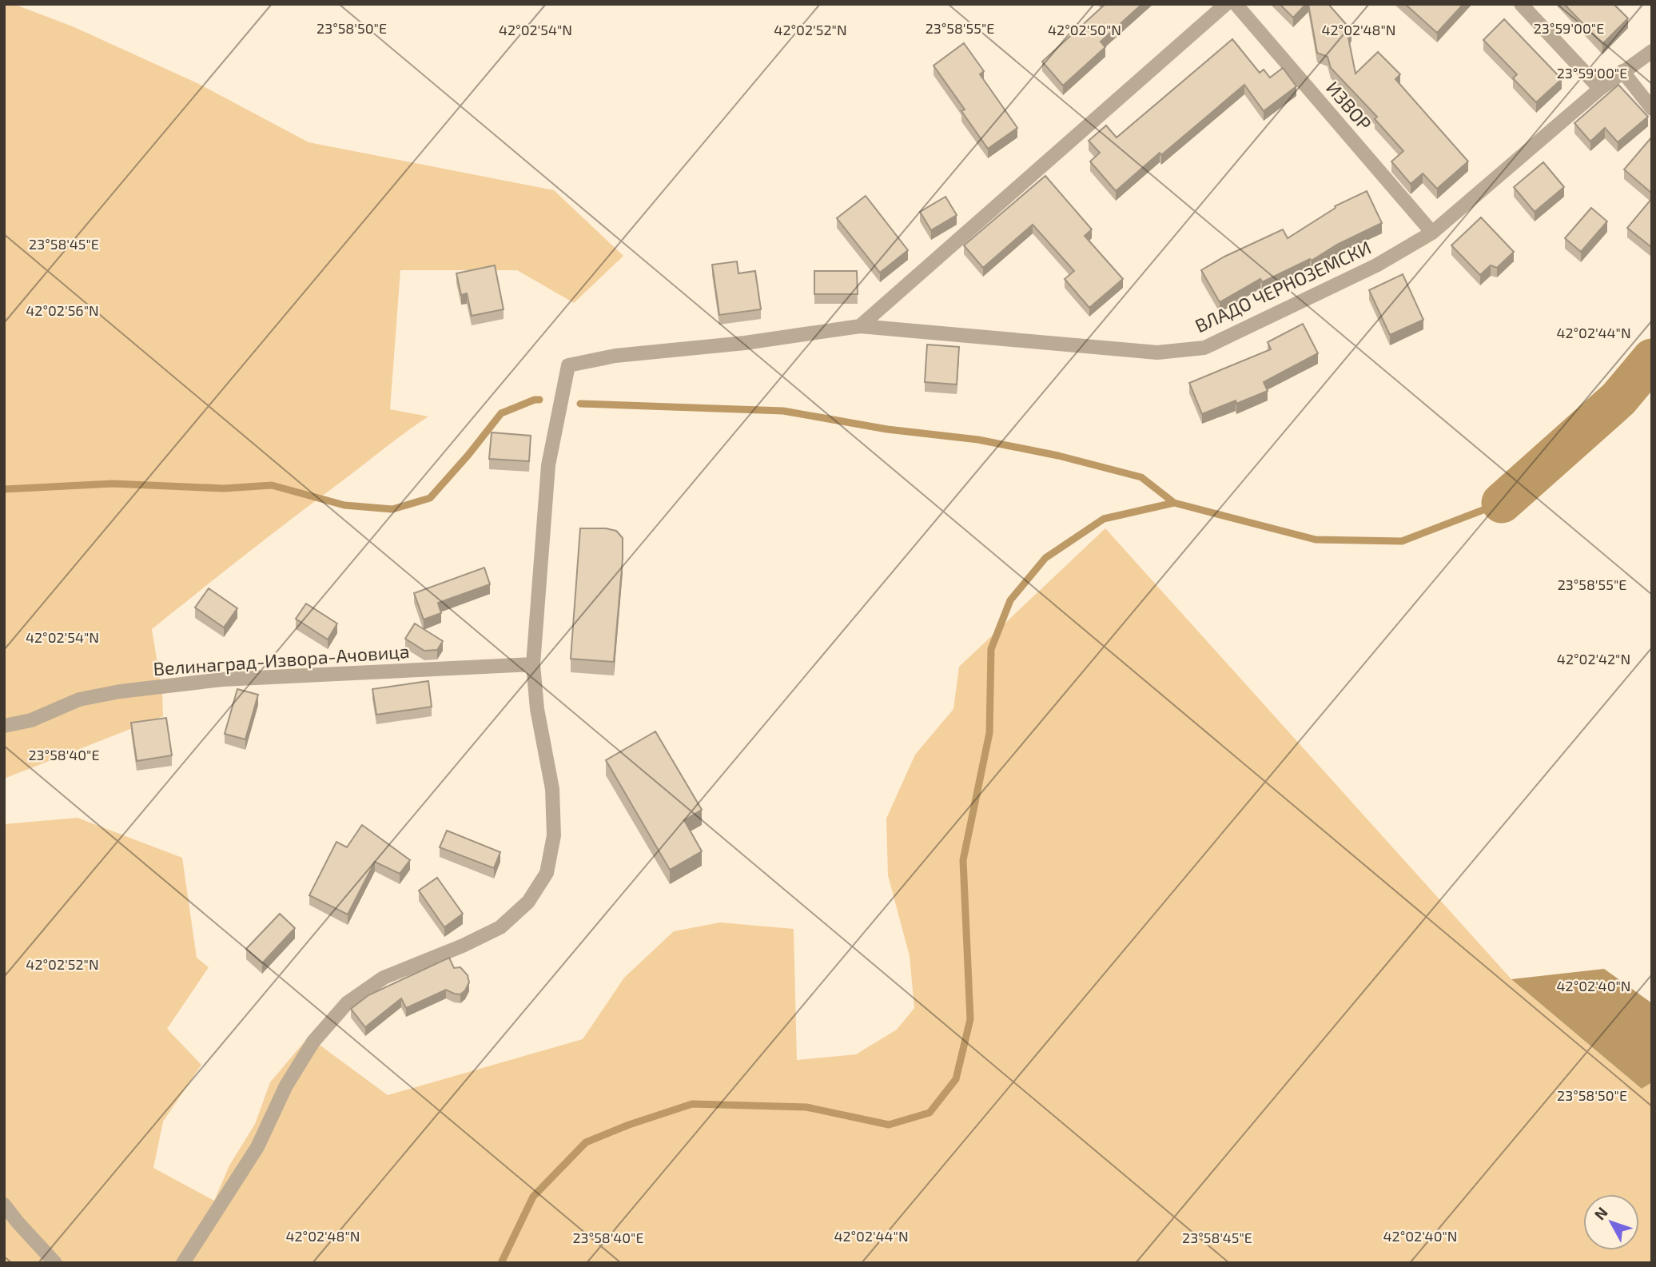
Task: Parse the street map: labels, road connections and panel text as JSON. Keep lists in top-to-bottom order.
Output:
{
  "streets": {
    "street": ["ИЗВОР", "ВЛАДО ЧЕРНОЗЕМСКИ", "Велинаград-Извора-Ачовица"]
  },
  "crossings": [
    ["ИЗВОР", "ВЛАДО ЧЕРНОЗЕМСКИ"],
    ["ВЛАДО ЧЕРНОЗЕМСКИ", "Велинаград-Извора-Ачовица"]
  ],
  "north": "top left",
  "coordinates": [
    "23°58'50\"E",
    "23°58'55\"E",
    "23°59'00\"E",
    "42°02'54\"N",
    "42°02'52\"N",
    "42°02'50\"N",
    "42°02'48\"N",
    "23°58'45\"E",
    "42°02'56\"N",
    "42°02'44\"N",
    "42°02'42\"N",
    "23°58'40\"E",
    "42°02'40\"N"
  ]
}
